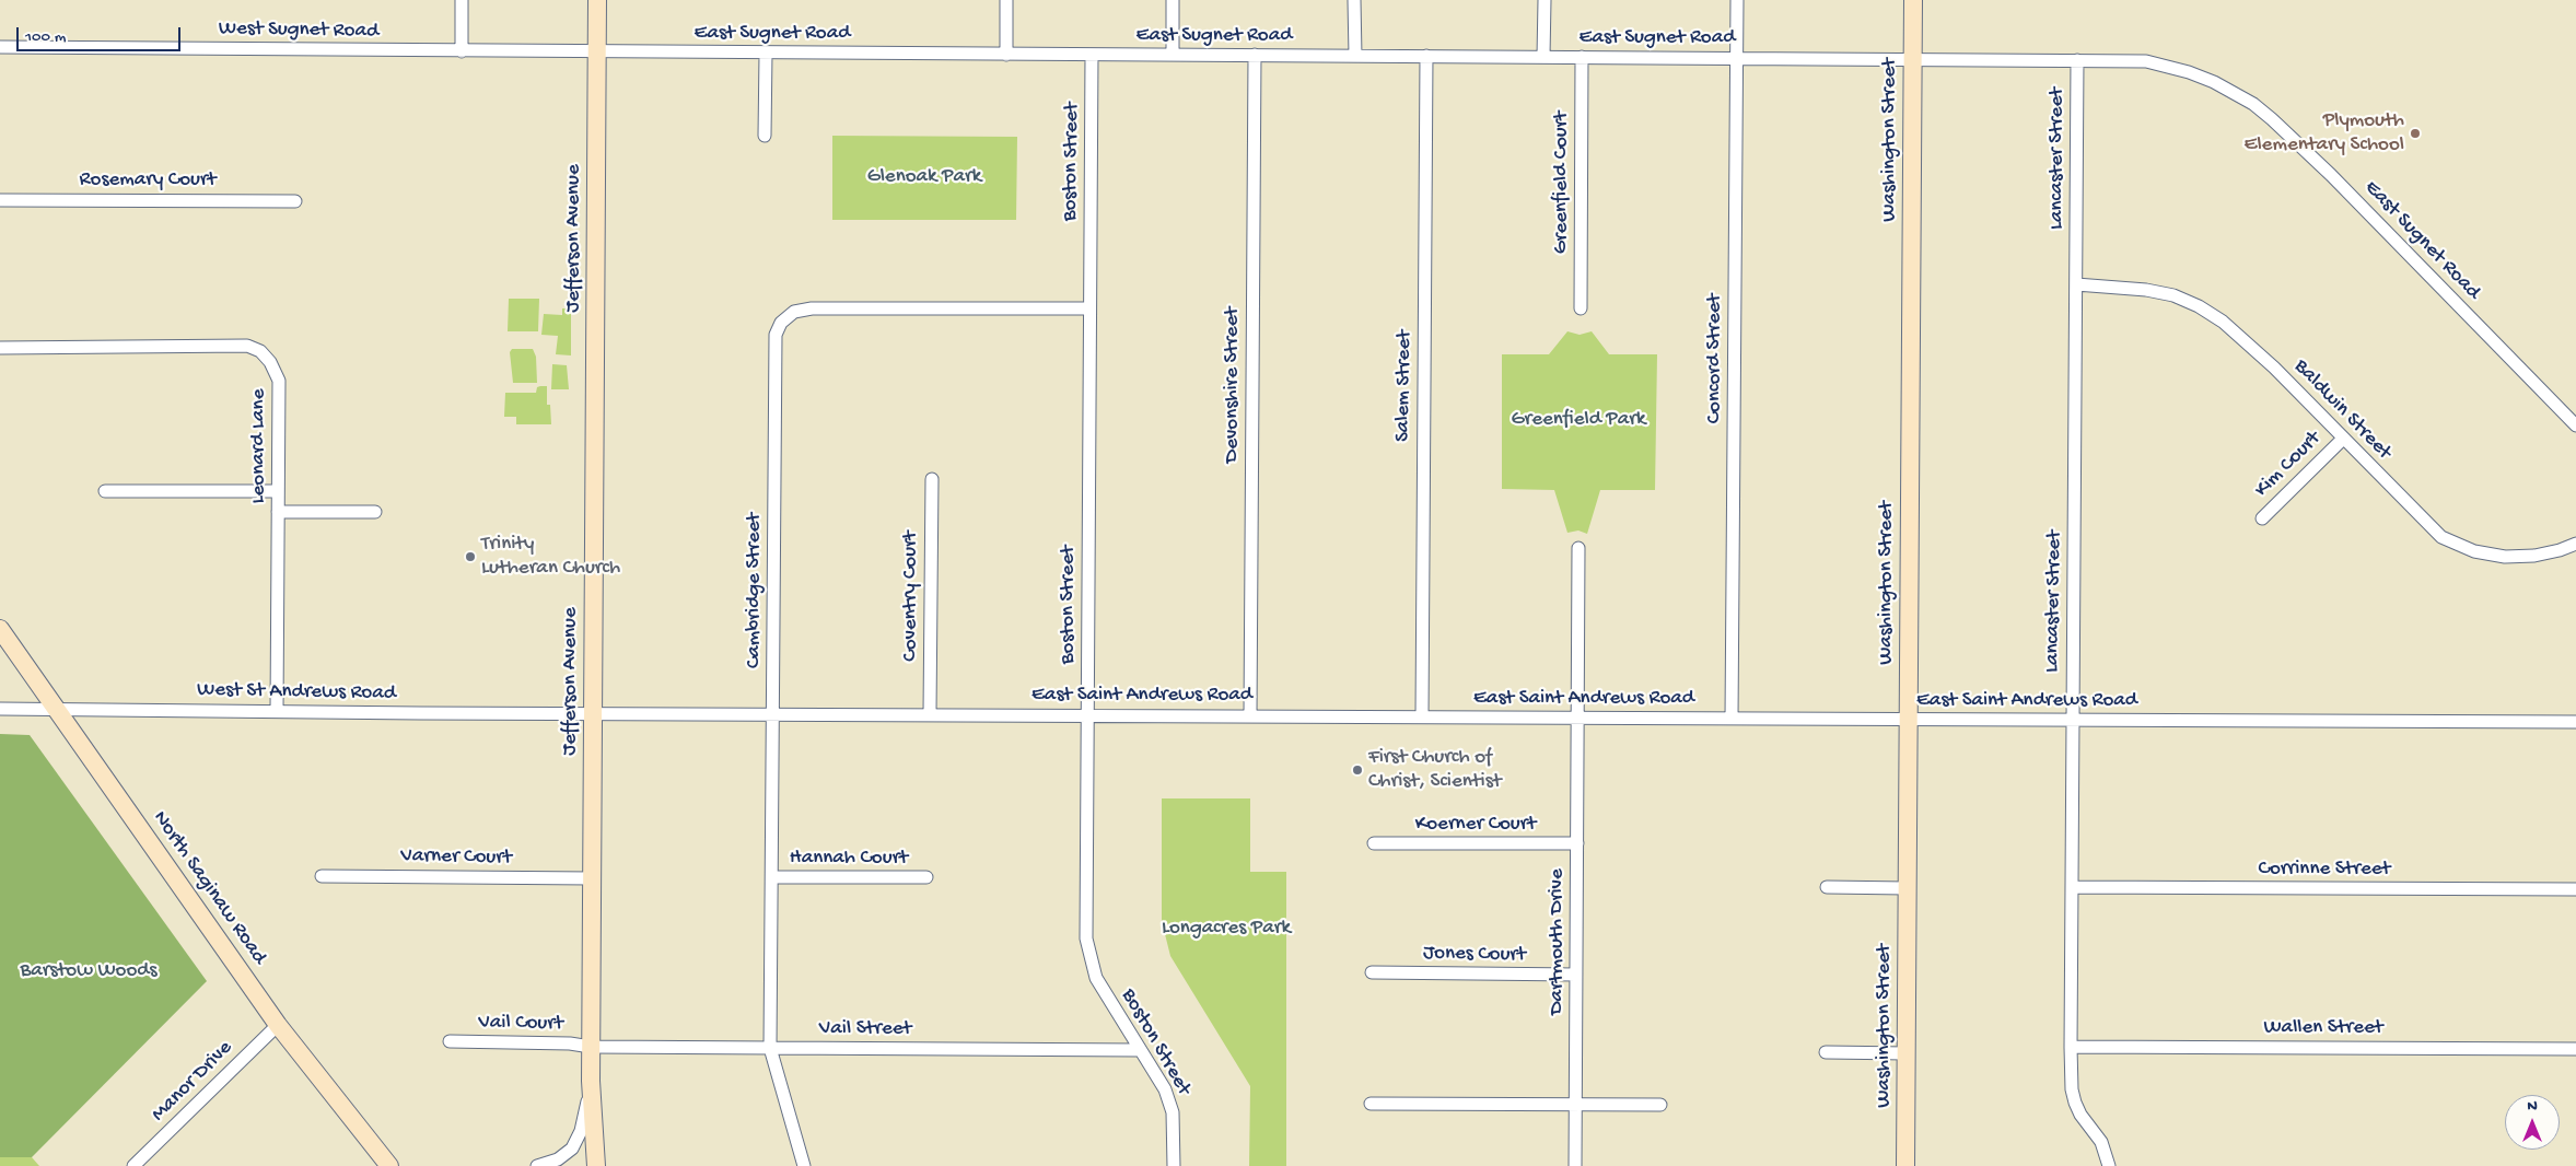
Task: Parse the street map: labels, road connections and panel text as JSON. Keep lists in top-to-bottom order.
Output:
{
  "streets": {
    "street": [
      "West Sugnet Road",
      "East Sugnet Road",
      "Washington Street",
      "Lancaster Street",
      "Boston Street",
      "Rosemary Court",
      "Greenfield Court",
      "Jefferson Avenue",
      "Concord Street",
      "Devonshire Street",
      "Salem Street",
      "Baldwin Street",
      "Leonard Lane",
      "Kim Court",
      "Cambridge Street",
      "Coventry Court",
      "West St Andrews Road",
      "East Saint Andrews Road",
      "Koerner Court",
      "Varner Court",
      "Hannah Court",
      "Corrinne Street",
      "North Saginaw Road",
      "Dartmouth Drive",
      "Jones Court",
      "Vail Court",
      "Wallen Street",
      "Vail Street",
      "Manor Drive"
    ]
  },
  "crossings": [
    ["West Sugnet Road", "East Sugnet Road"],
    ["West Sugnet Road", "Jefferson Avenue"],
    ["East Sugnet Road", "Washington Street"],
    ["East Sugnet Road", "Lancaster Street"],
    ["East Sugnet Road", "Boston Street"],
    ["East Sugnet Road", "Greenfield Court"],
    ["East Sugnet Road", "Jefferson Avenue"],
    ["East Sugnet Road", "Concord Street"],
    ["East Sugnet Road", "Devonshire Street"],
    ["East Sugnet Road", "Salem Street"],
    ["Washington Street", "East Saint Andrews Road"],
    ["Lancaster Street", "Baldwin Street"],
    ["Lancaster Street", "East Saint Andrews Road"],
    ["Lancaster Street", "Corrinne Street"],
    ["Lancaster Street", "Wallen Street"],
    ["Boston Street", "Cambridge Street"],
    ["Boston Street", "East Saint Andrews Road"],
    ["Boston Street", "Vail Street"],
    ["Jefferson Avenue", "West St Andrews Road"],
    ["Jefferson Avenue", "East Saint Andrews Road"],
    ["Jefferson Avenue", "Varner Court"],
    ["Jefferson Avenue", "Vail Court"],
    ["Jefferson Avenue", "Vail Street"],
    ["Concord Street", "East Saint Andrews Road"],
    ["Devonshire Street", "East Saint Andrews Road"],
    ["Salem Street", "East Saint Andrews Road"],
    ["Baldwin Street", "Kim Court"],
    ["Leonard Lane", "West St Andrews Road"],
    ["Cambridge Street", "East Saint Andrews Road"],
    ["Cambridge Street", "Hannah Court"],
    ["Cambridge Street", "Vail Street"],
    ["Coventry Court", "East Saint Andrews Road"],
    ["West St Andrews Road", "East Saint Andrews Road"],
    ["West St Andrews Road", "North Saginaw Road"],
    ["East Saint Andrews Road", "Dartmouth Drive"],
    ["Koerner Court", "Dartmouth Drive"],
    ["North Saginaw Road", "Manor Drive"],
    ["Dartmouth Drive", "Jones Court"],
    ["Vail Court", "Vail Street"]
  ],
  "parks": [
    "Glenoak Park",
    "Greenfield Park",
    "Longacres Park",
    "Barstow Woods"
  ],
  "places": ["Plymouth Elementary School", "Trinity Lutheran Church", "First Church of Christ, Scientist"],
  "scale_bar": "100 m",
  "north": "top"
}
